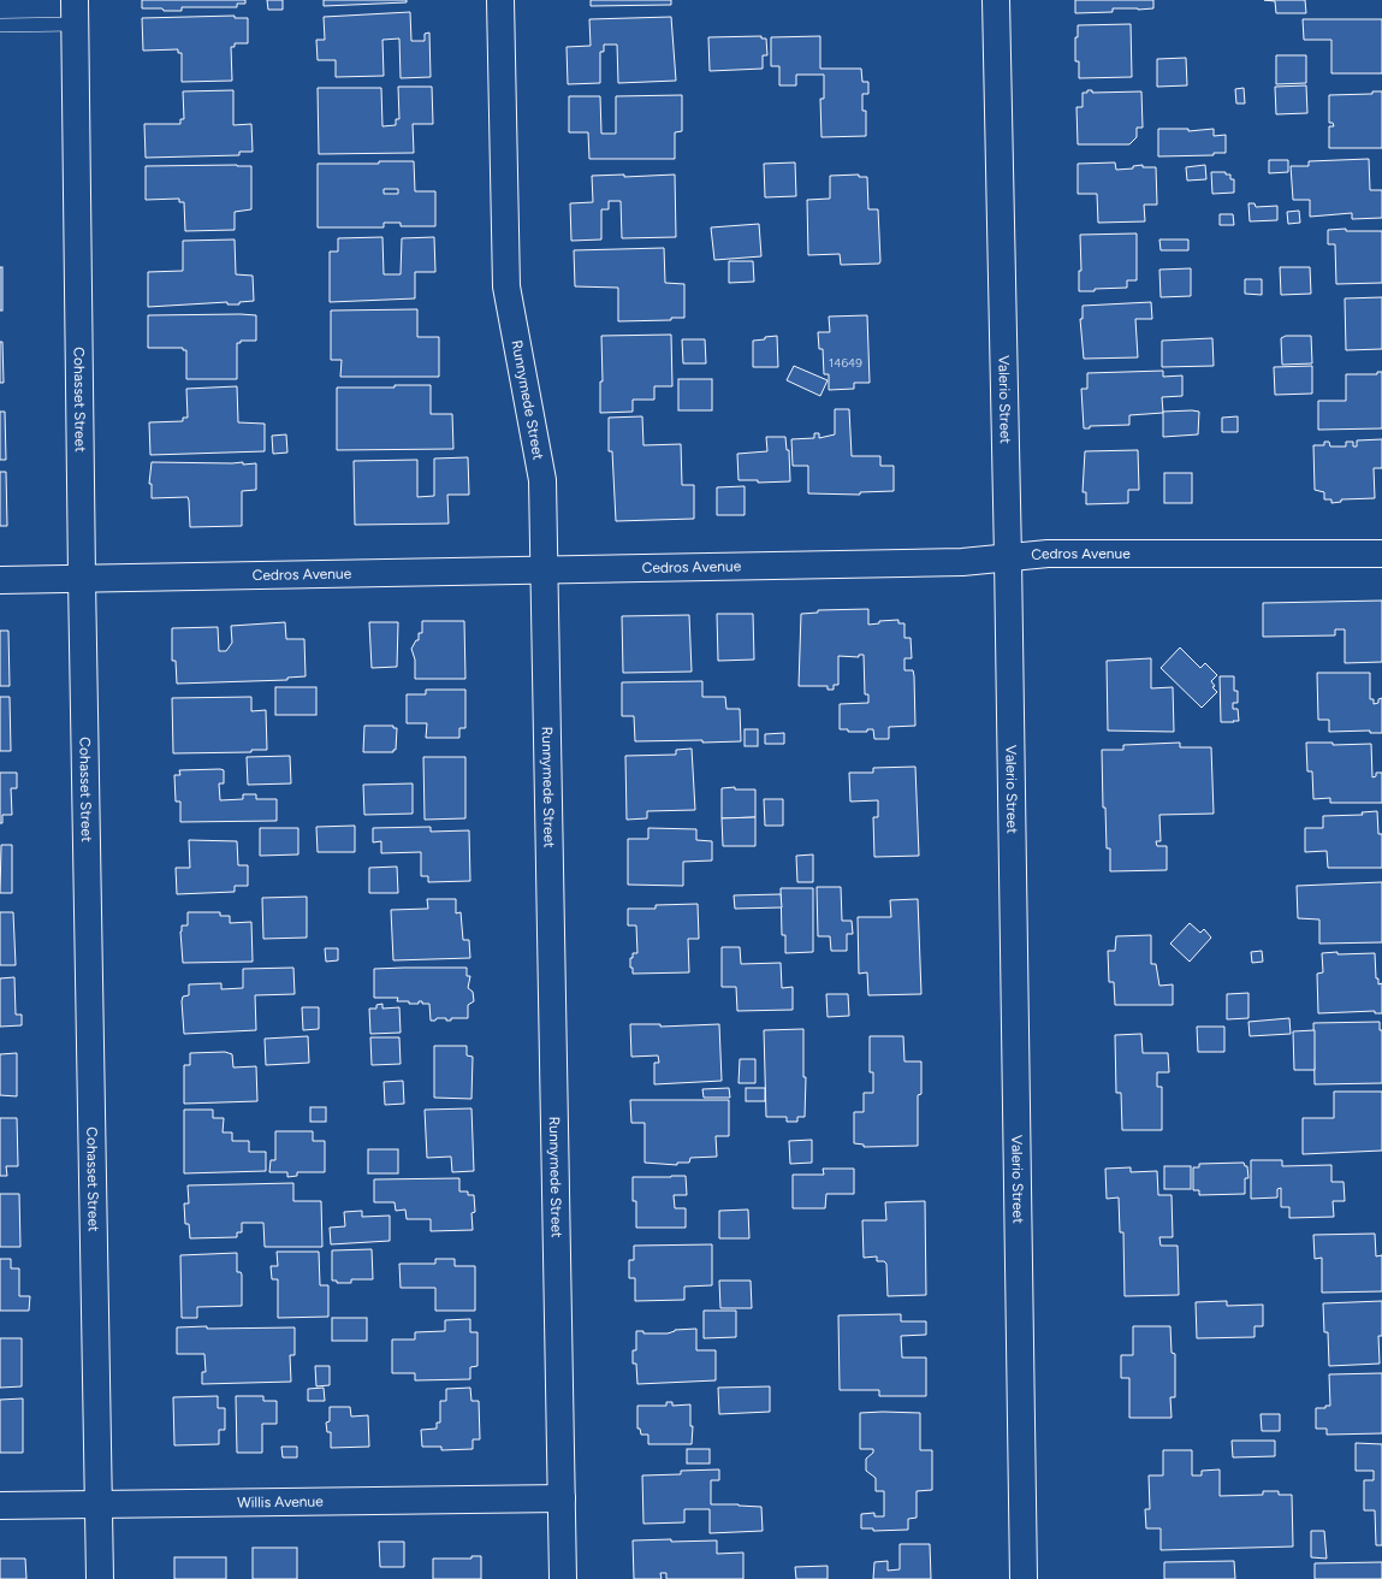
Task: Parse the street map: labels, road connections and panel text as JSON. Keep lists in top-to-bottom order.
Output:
{
  "streets": {
    "street": [
      "Cohasset Street",
      "Runnymede Street",
      "Valerio Street",
      "Cedros Avenue",
      "Willis Avenue"
    ]
  },
  "crossings": [
    ["Cohasset Street", "Cedros Avenue"],
    ["Cohasset Street", "Willis Avenue"],
    ["Runnymede Street", "Cedros Avenue"],
    ["Runnymede Street", "Willis Avenue"],
    ["Valerio Street", "Cedros Avenue"]
  ],
  "house_numbers": ["14649"]
}
